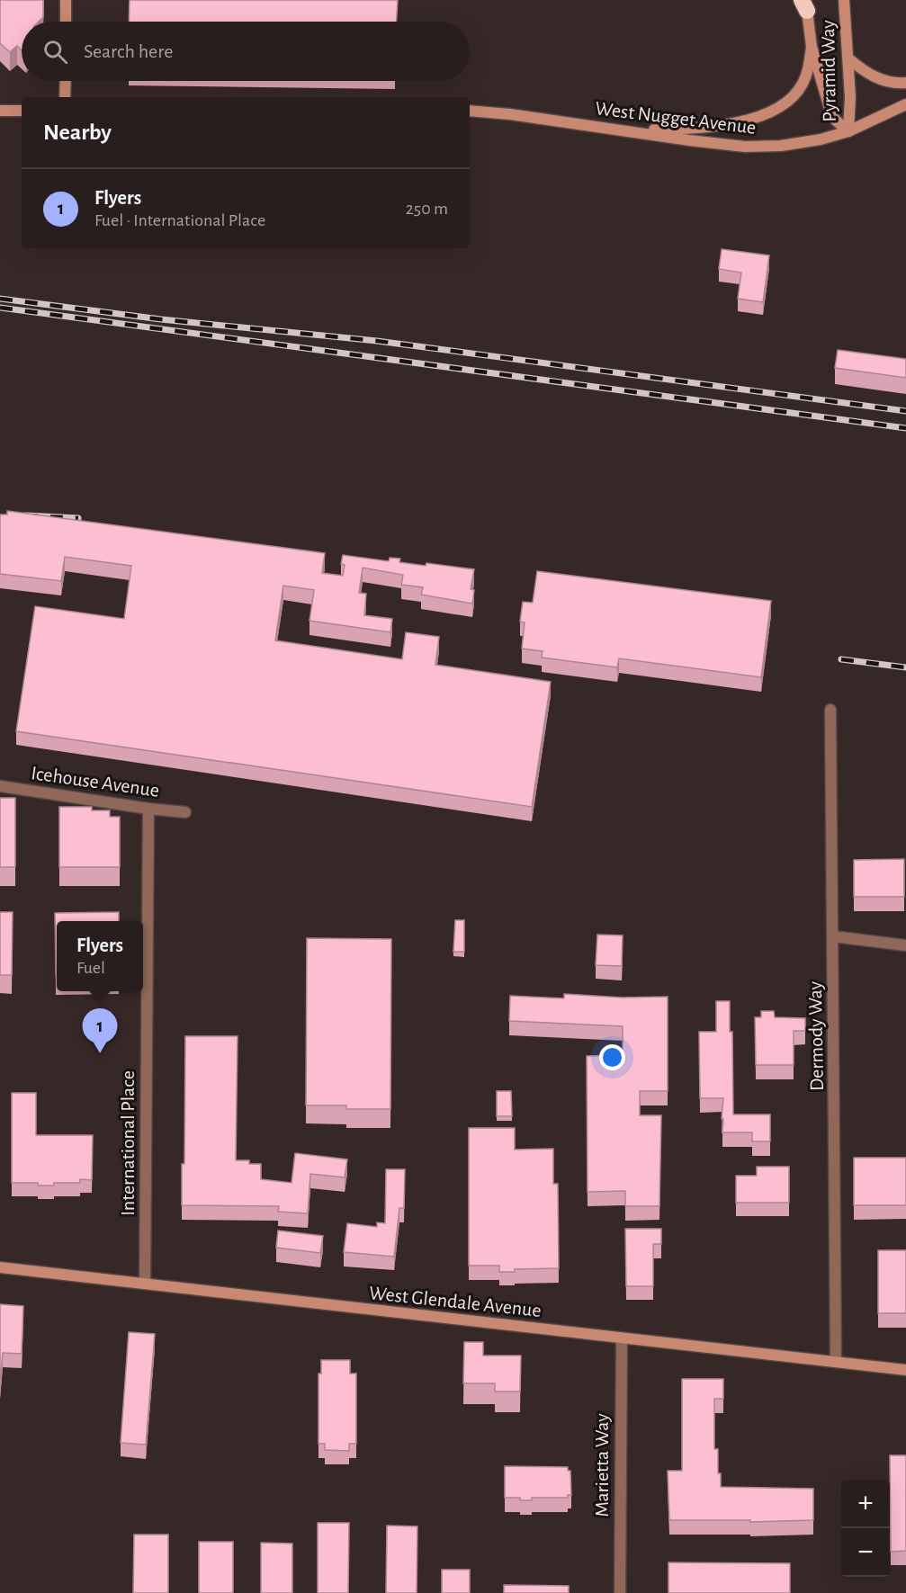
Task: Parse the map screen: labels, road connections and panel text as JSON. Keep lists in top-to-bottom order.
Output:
{
  "streets": {
    "street": [
      "Pyramid Way",
      "West Nugget Avenue",
      "Icehouse Avenue",
      "Dermody Way",
      "International Place",
      "West Glendale Avenue",
      "Marietta Way"
    ]
  },
  "crossings": [
    ["Pyramid Way", "West Nugget Avenue"],
    ["Icehouse Avenue", "International Place"],
    ["Dermody Way", "West Glendale Avenue"],
    ["International Place", "West Glendale Avenue"],
    ["West Glendale Avenue", "Marietta Way"]
  ],
  "page": {
    "search": "Search here",
    "heading": "Nearby",
    "list": [
      {
        "mark": "1",
        "name": "Flyers",
        "note": "Fuel · International Place",
        "value": "250 m"
      }
    ],
    "popup": ["Flyers", "Fuel"],
    "pins": "1",
    "map_buttons": ["+", "−"]
  }
}
